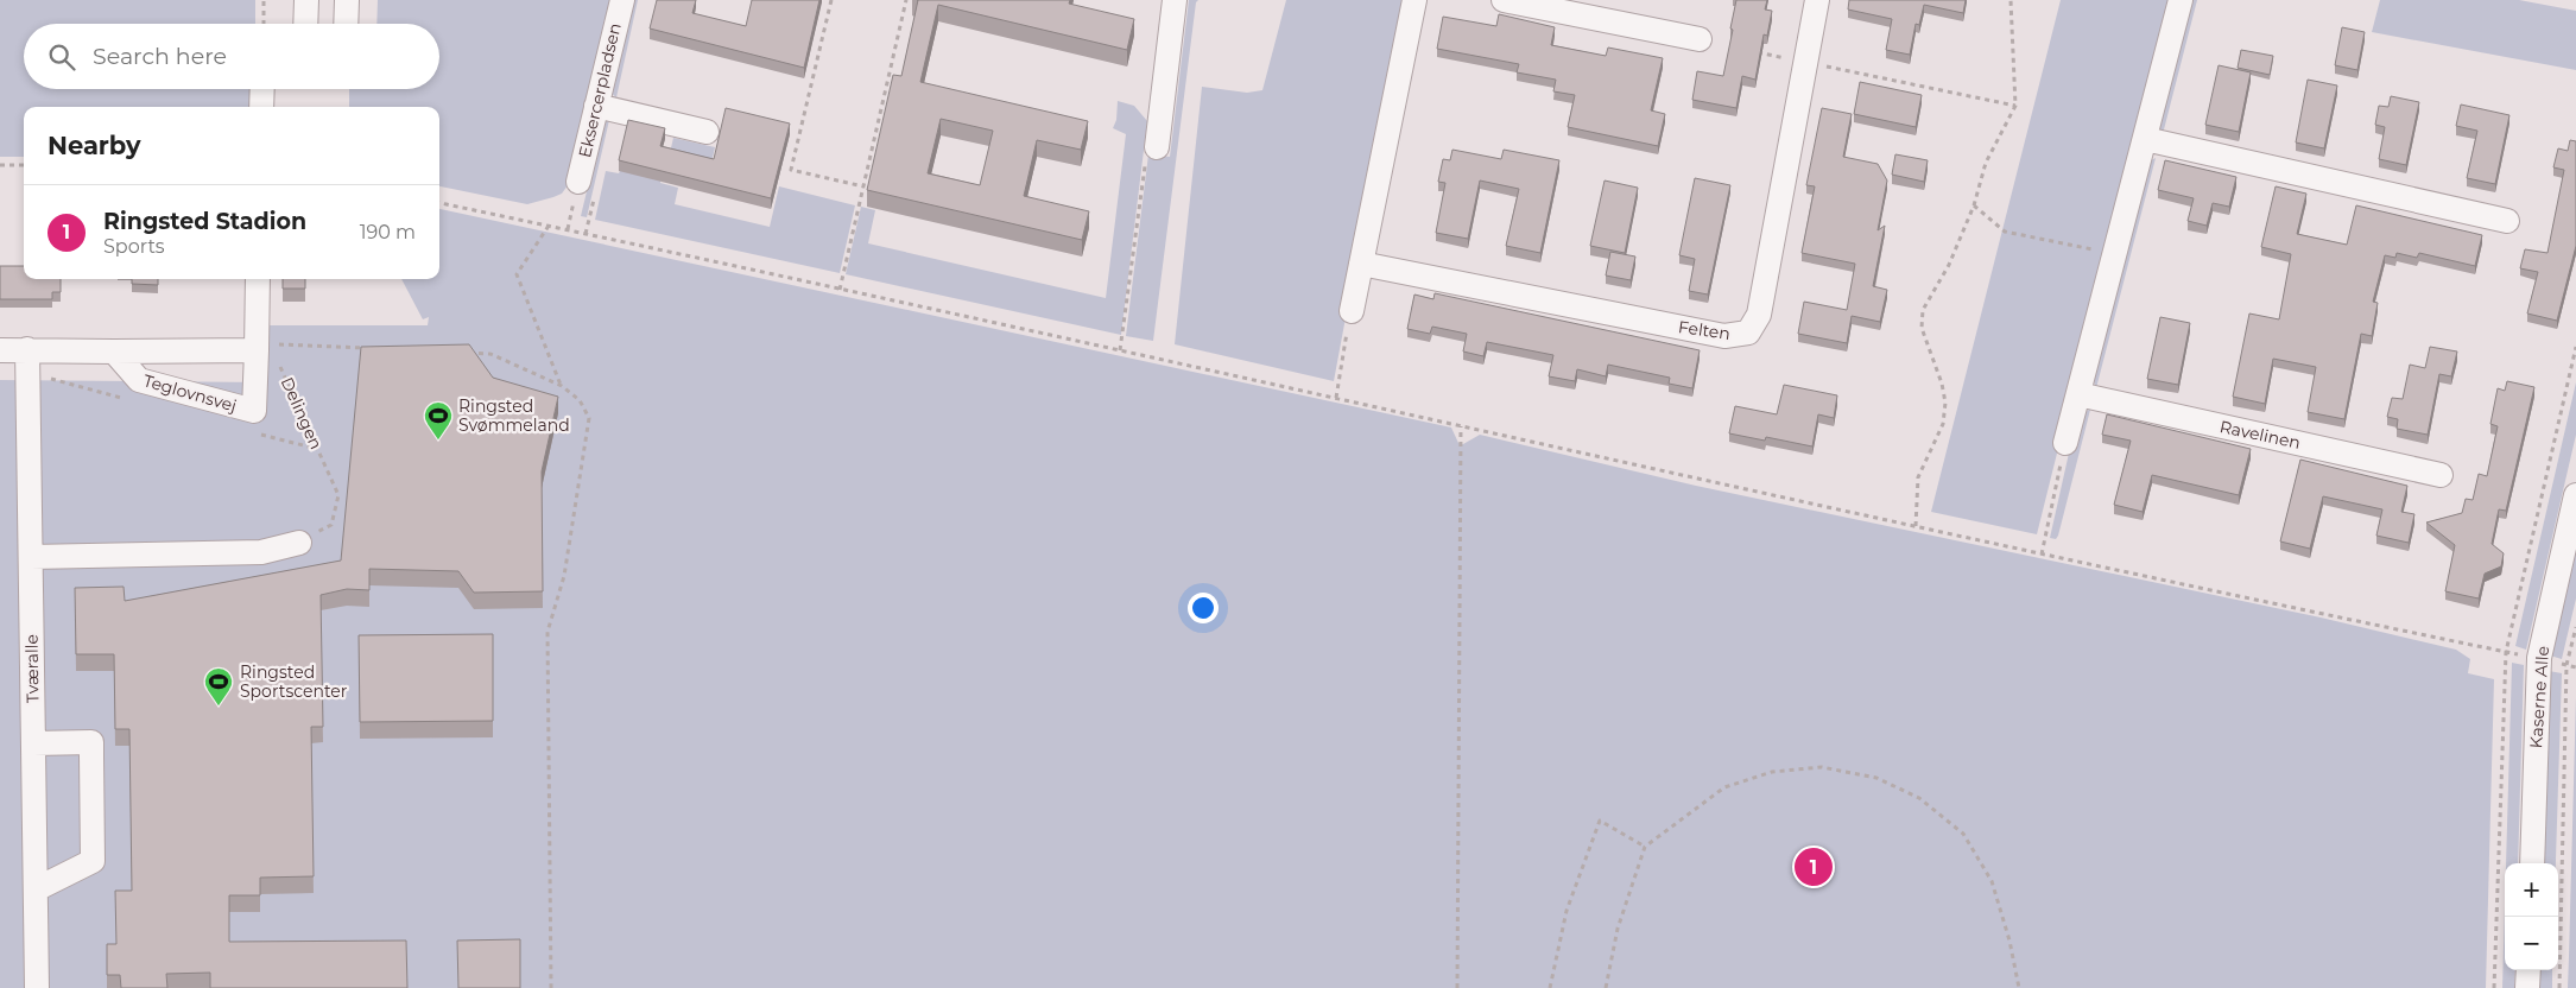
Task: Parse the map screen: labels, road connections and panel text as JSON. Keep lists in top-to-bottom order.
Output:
{
  "streets": {
    "street": [
      "Eksercerpladsen",
      "Felten",
      "Teglovnsvej",
      "Ravelinen",
      "Tværalle",
      "Kaserne Alle"
    ],
    "path": ["Delingen"]
  },
  "crossings": [
    ["Teglovnsvej", "Delingen"],
    ["Teglovnsvej", "Tværalle"]
  ],
  "places": {
    "sports": ["Ringsted Svømmeland", "Ringsted Sportscenter"]
  },
  "page": {
    "search": "Search here",
    "heading": "Nearby",
    "list": [
      {
        "mark": "1",
        "name": "Ringsted Stadion",
        "note": "Sports",
        "value": "190 m"
      }
    ],
    "pins": "1",
    "map_buttons": ["+", "−"]
  }
}
